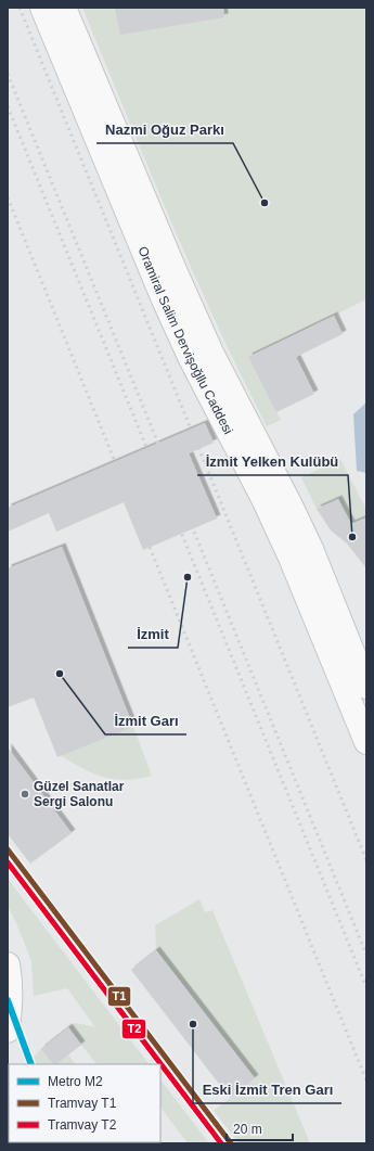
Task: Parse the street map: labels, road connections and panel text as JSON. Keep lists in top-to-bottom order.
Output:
{
  "streets": {
    "main road": ["Oramiral Salim Dervişoğllu Caddesi"]
  },
  "places": [
    "Nazmi Oğuz Parkı",
    "İzmit Yelken Kulübü",
    "İzmit",
    "İzmit Garı",
    "Güzel Sanatlar Sergi Salonu",
    "Eski İzmit Tren Garı"
  ],
  "lines": ["tram line T1", "tram line T2", "metro line M2"],
  "legend": ["Metro M2", "Tramvay T1", "Tramvay T2"],
  "scale_bar": "20 m"
}
